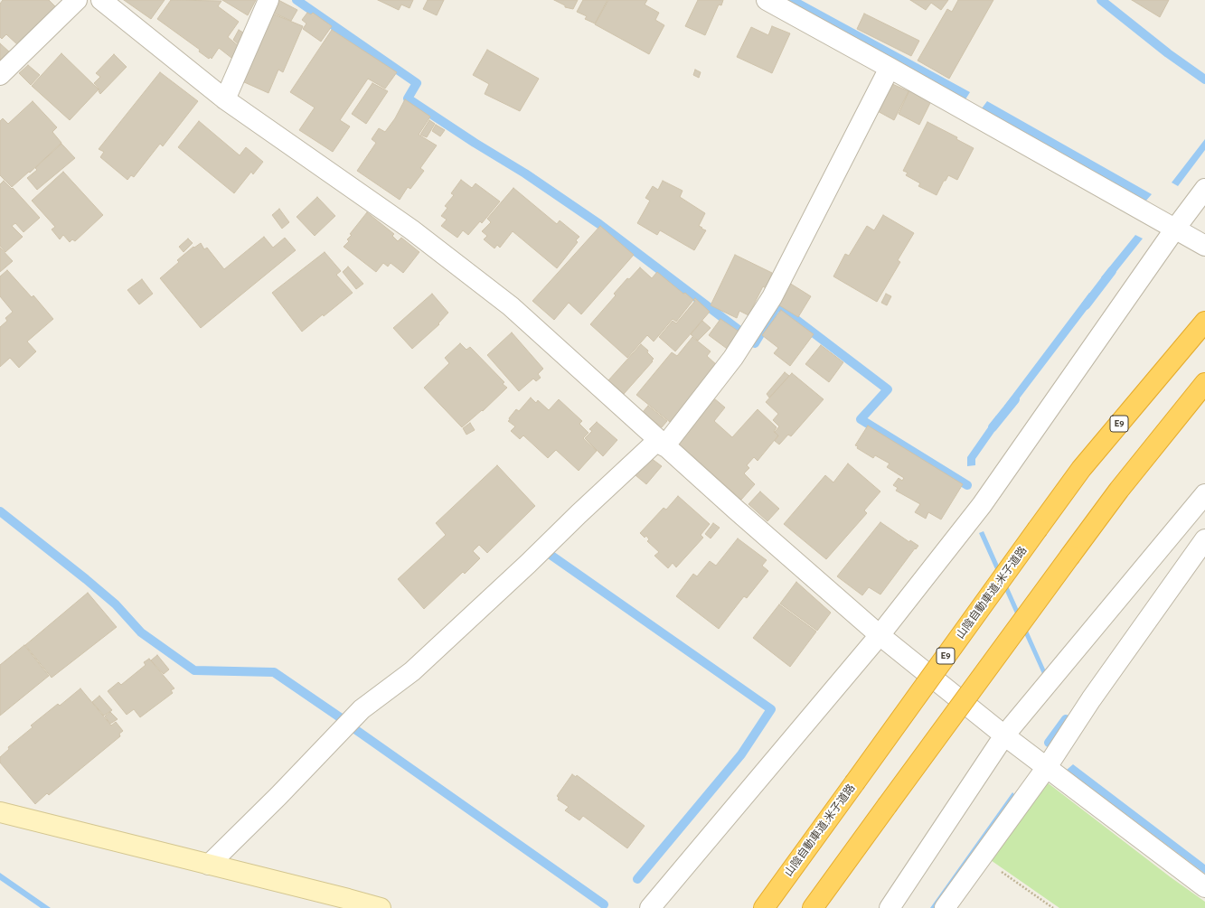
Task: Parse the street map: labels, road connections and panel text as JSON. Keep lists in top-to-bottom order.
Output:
{
  "streets": {
    "highway": ["E9", "山陰自動車道;米子道路"]
  }
}
